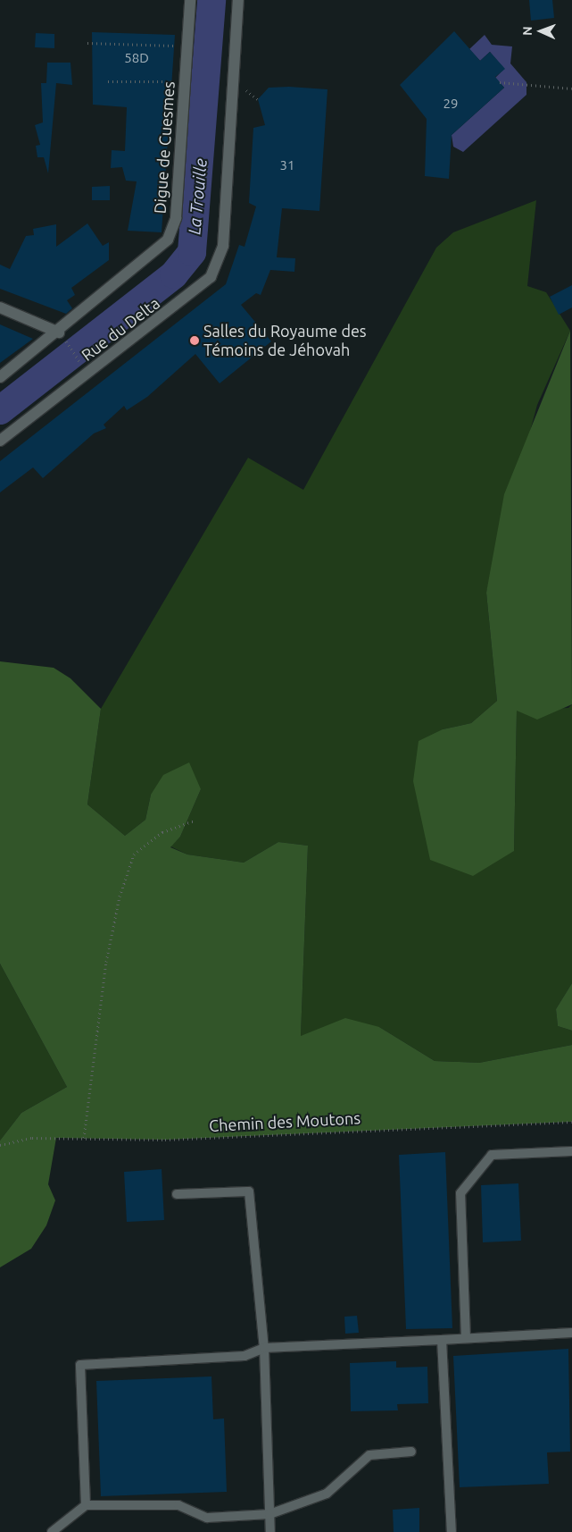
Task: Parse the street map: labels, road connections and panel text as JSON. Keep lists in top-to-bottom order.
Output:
{
  "streets": {
    "street": ["Digue de Cuesmes", "Rue du Delta"],
    "path": ["Chemin des Moutons"]
  },
  "water": ["La Trouille"],
  "places": ["Salles du Royaume des Témoins de Jéhovah"],
  "house_numbers": ["58D", "29", "31"],
  "north": "left"
}
